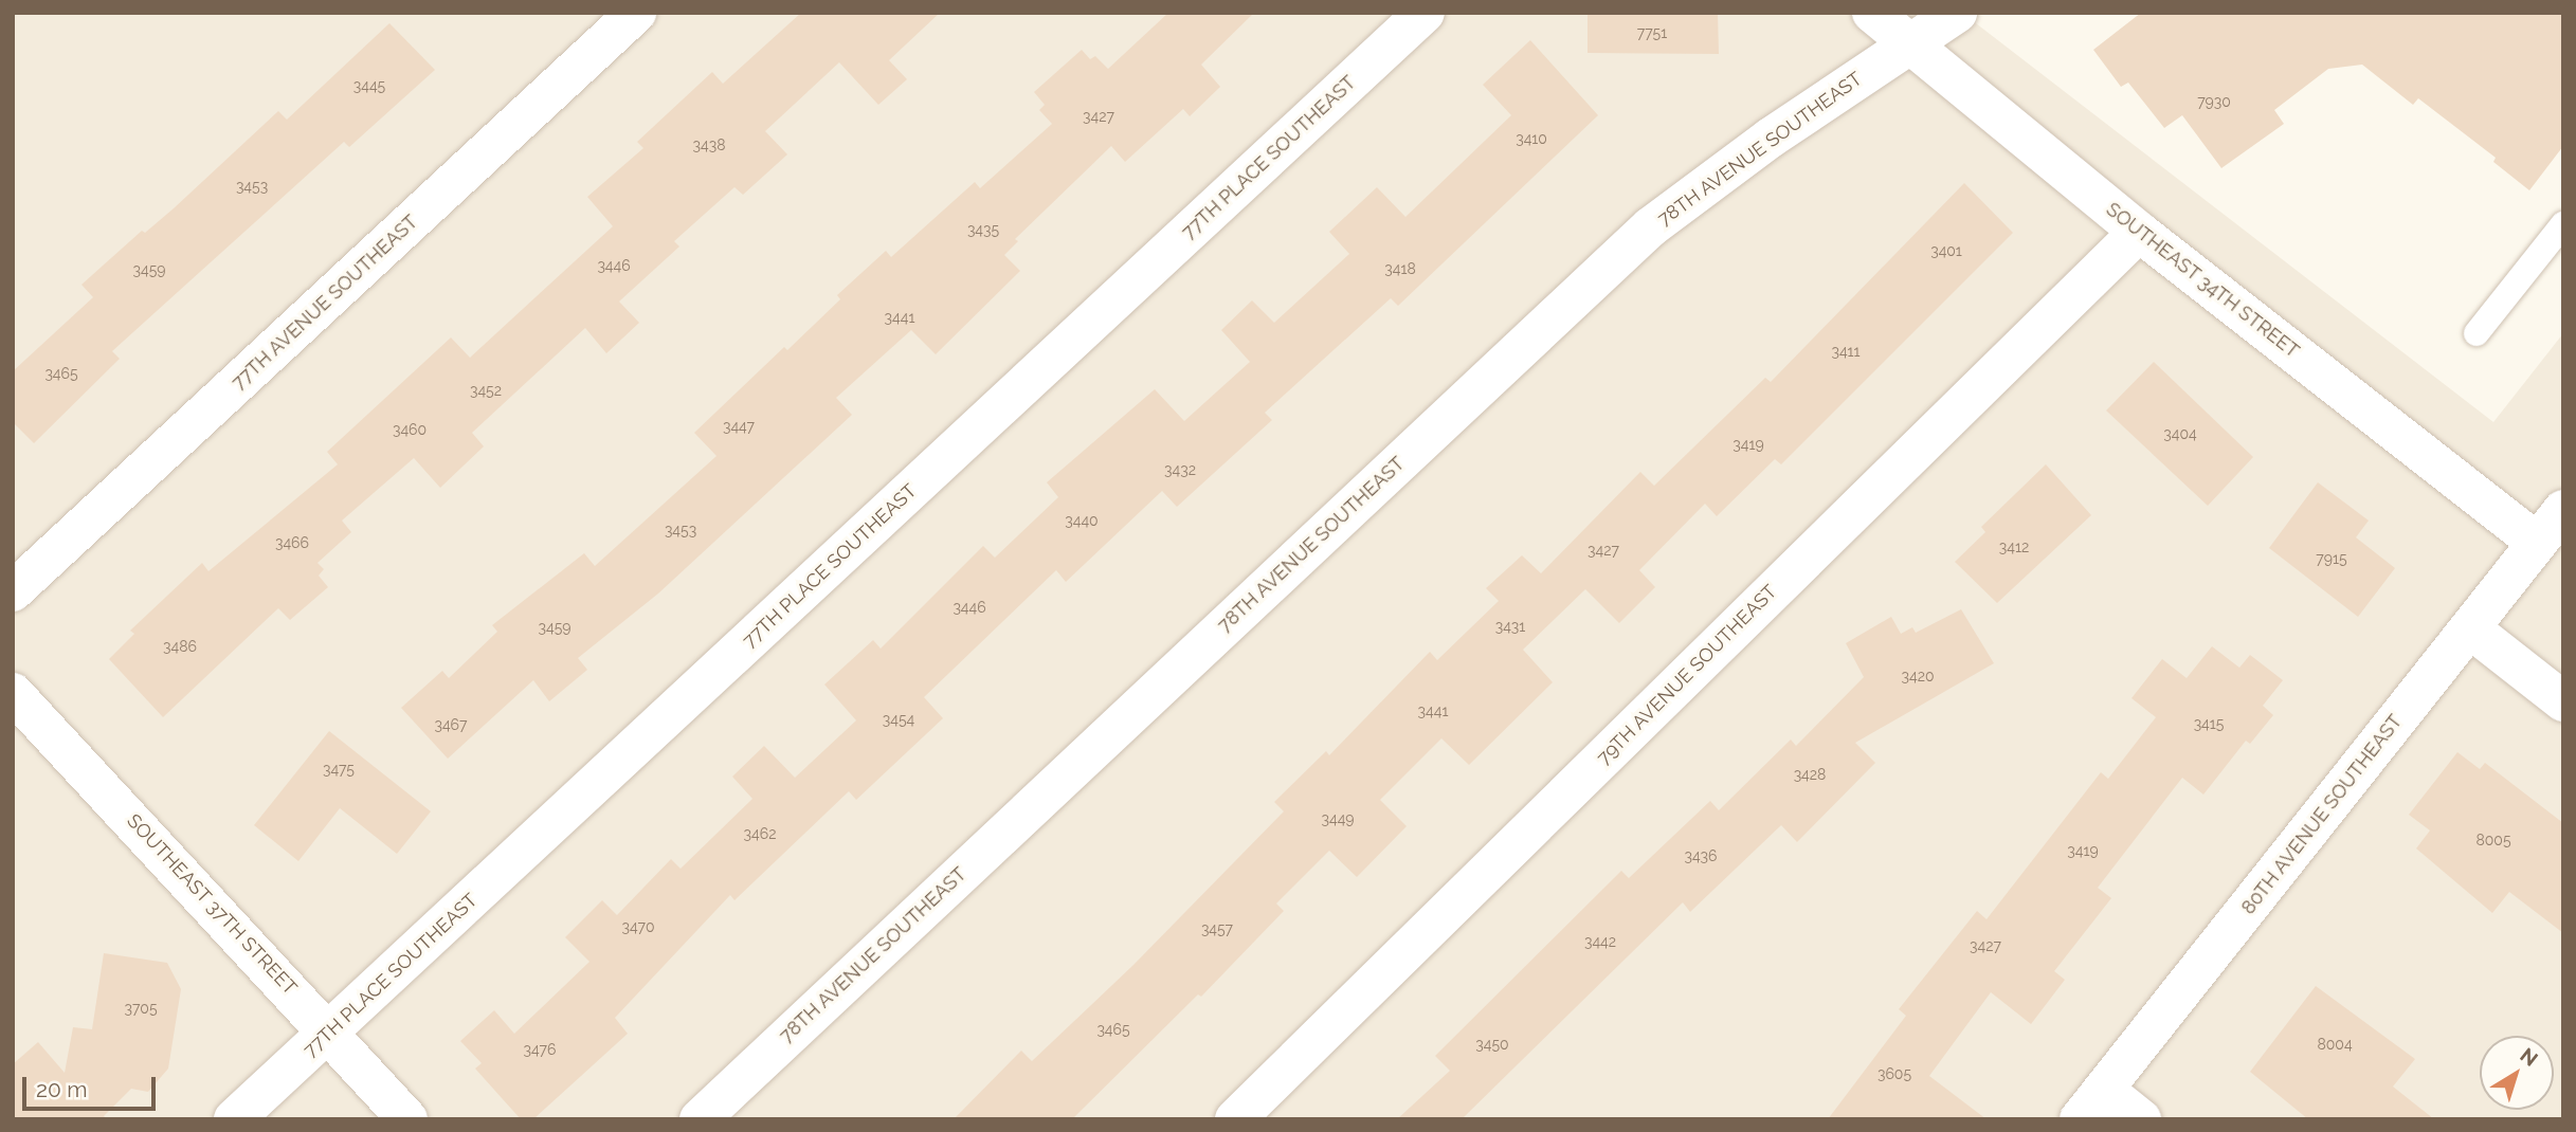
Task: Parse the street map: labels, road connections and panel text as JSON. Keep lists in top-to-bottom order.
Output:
{
  "streets": {
    "street": [
      "78TH AVENUE SOUTHEAST",
      "77TH PLACE SOUTHEAST",
      "SOUTHEAST 34TH STREET",
      "77TH AVENUE SOUTHEAST",
      "79TH AVENUE SOUTHEAST",
      "80TH AVENUE SOUTHEAST",
      "SOUTHEAST 37TH STREET"
    ]
  },
  "crossings": [
    ["78TH AVENUE SOUTHEAST", "SOUTHEAST 34TH STREET"],
    ["77TH PLACE SOUTHEAST", "SOUTHEAST 37TH STREET"],
    ["SOUTHEAST 34TH STREET", "79TH AVENUE SOUTHEAST"],
    ["SOUTHEAST 34TH STREET", "80TH AVENUE SOUTHEAST"]
  ],
  "house_numbers": [
    "7751",
    "3445",
    "7930",
    "3427",
    "3410",
    "3438",
    "3453",
    "3435",
    "3401",
    "3446",
    "3418",
    "3459",
    "3441",
    "3411",
    "3465",
    "3452",
    "3447",
    "3460",
    "3404",
    "3419",
    "3432",
    "3440",
    "3453",
    "3466",
    "3412",
    "3427",
    "7915",
    "3446",
    "3431",
    "3459",
    "3486",
    "3420",
    "3441",
    "3454",
    "3415",
    "3467",
    "3475",
    "3428",
    "3449",
    "3462",
    "8005",
    "3419",
    "3436",
    "3470",
    "3457",
    "3442",
    "3427",
    "3705",
    "3465",
    "3450",
    "8004",
    "3476",
    "3605"
  ],
  "scale_bar": "20 m",
  "north": "top right"
}
